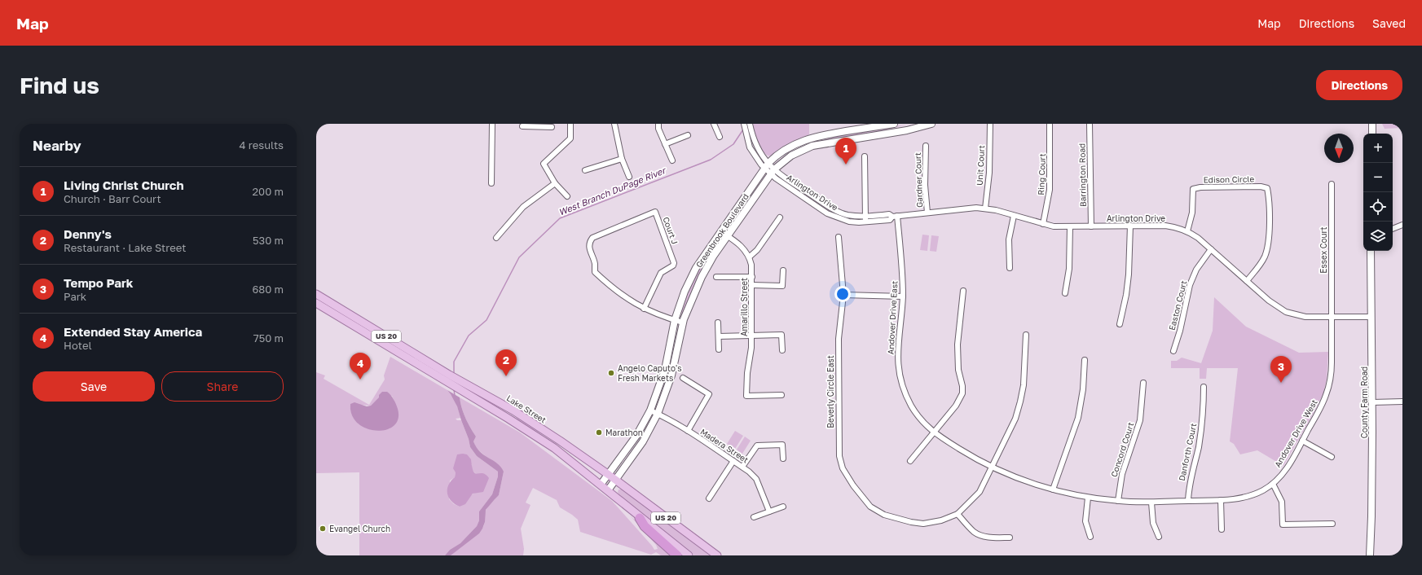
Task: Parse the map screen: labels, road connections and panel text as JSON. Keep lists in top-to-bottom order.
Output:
{
  "streets": {
    "main road": [
      "Greenbrook Boulevard",
      "US 20",
      "County Farm Road",
      "Lake Street"
    ],
    "street": [
      "Unit Court",
      "Ring Court",
      "Barrington Road",
      "Edison Circle",
      "Gardner Court",
      "Arlington Drive",
      "Court J",
      "Essex Court",
      "Easton Court",
      "Amarillo Street",
      "Andover Drive East",
      "Beverly Circle East",
      "Andover Drive West",
      "Madera Street",
      "Concord Court",
      "Danforth Court"
    ]
  },
  "crossings": [
    ["Unit Court", "Arlington Drive"],
    ["Ring Court", "Arlington Drive"],
    ["Barrington Road", "Arlington Drive"],
    ["Edison Circle", "Arlington Drive"],
    ["Gardner Court", "Arlington Drive"],
    ["Arlington Drive", "Greenbrook Boulevard"],
    ["Arlington Drive", "Essex Court"],
    ["Arlington Drive", "Easton Court"],
    ["Arlington Drive", "Andover Drive East"],
    ["Arlington Drive", "County Farm Road"],
    ["Arlington Drive", "Andover Drive West"],
    ["Greenbrook Boulevard", "US 20"],
    ["Greenbrook Boulevard", "Lake Street"],
    ["Greenbrook Boulevard", "Madera Street"],
    ["Essex Court", "Andover Drive West"],
    ["Andover Drive East", "Andover Drive West"],
    ["Andover Drive West", "Concord Court"],
    ["Andover Drive West", "Danforth Court"]
  ],
  "water": ["West Branch DuPage River"],
  "places": ["Angelo Caputo's Fresh Markets", "Marathon", "Evangel Church"],
  "north": "bottom",
  "page": {
    "header": "Map",
    "nav": ["Map", "Directions", "Saved"],
    "buttons": [
      "Directions",
      ["Save", "Share"]
    ],
    "title": "Find us",
    "heading": ["Nearby", "4 results"],
    "map_buttons": ["+", "−"],
    "pins": [
      "1",
      "2",
      "4",
      "3"
    ],
    "list": [
      {
        "mark": "1",
        "name": "Living Christ Church",
        "note": "Church · Barr Court",
        "value": "200 m"
      },
      {
        "mark": "2",
        "name": "Denny's",
        "note": "Restaurant · Lake Street",
        "value": "530 m"
      },
      {
        "mark": "3",
        "name": "Tempo Park",
        "note": "Park",
        "value": "680 m"
      },
      {
        "mark": "4",
        "name": "Extended Stay America",
        "note": "Hotel",
        "value": "750 m"
      }
    ]
  }
}
